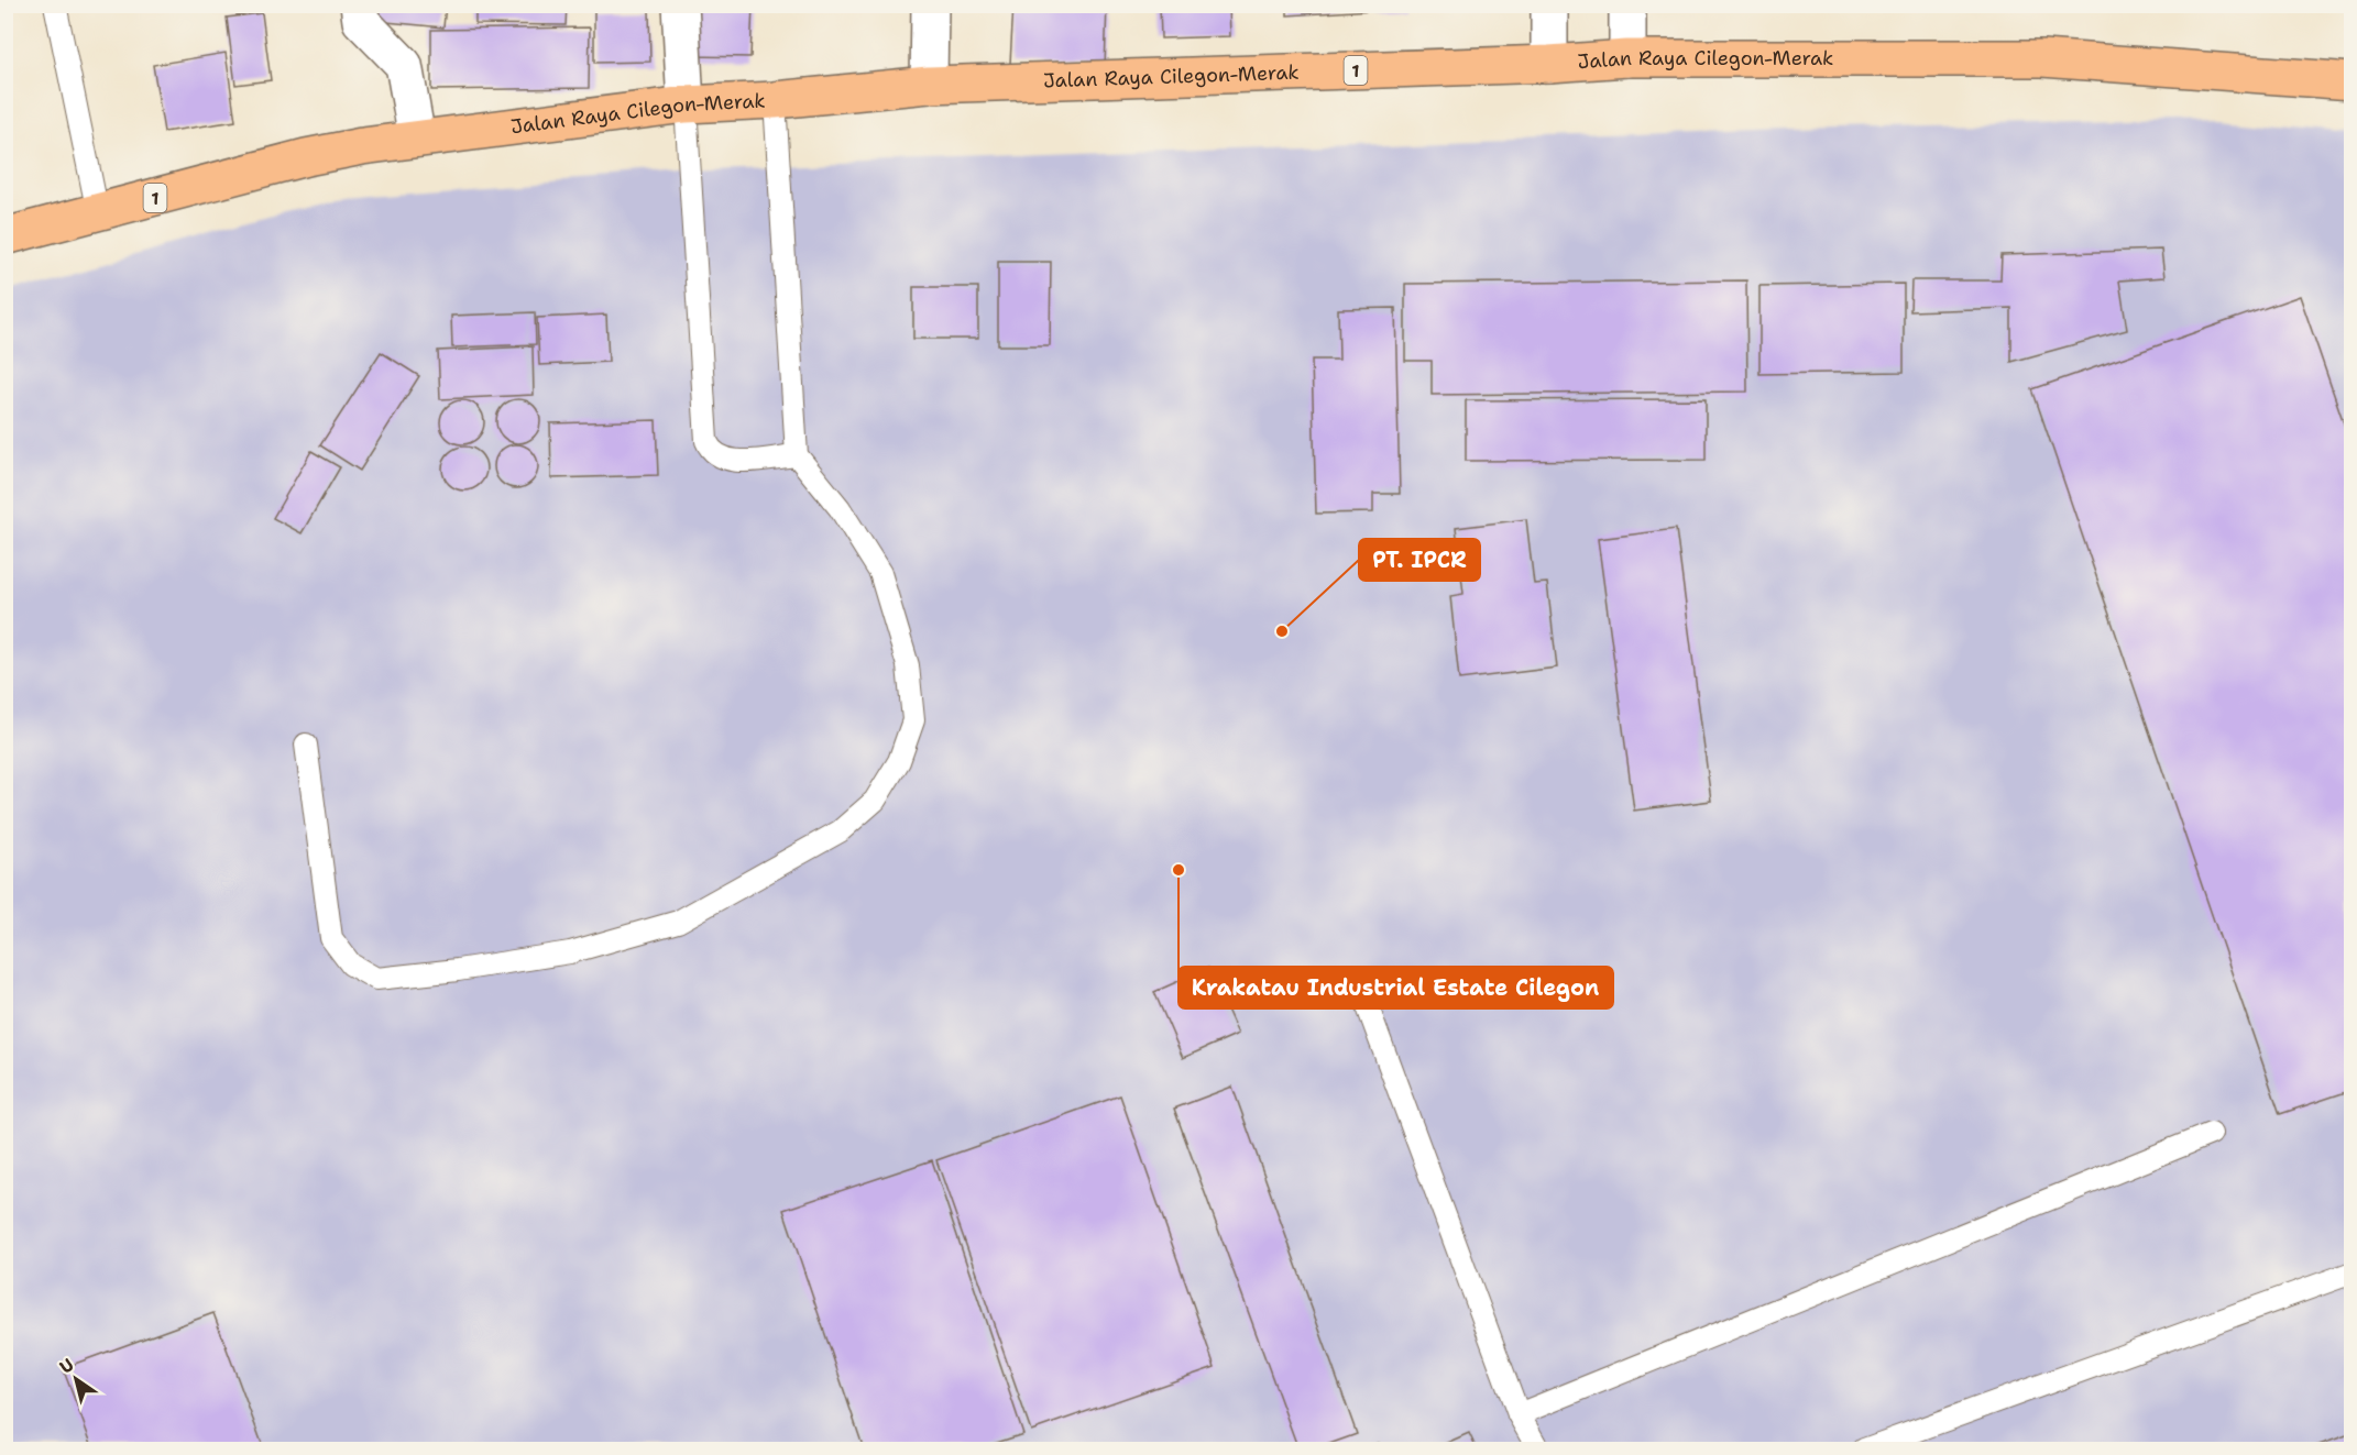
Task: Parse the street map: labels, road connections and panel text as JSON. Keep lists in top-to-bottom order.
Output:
{
  "streets": {
    "highway": ["Jalan Raya Cilegon-Merak", "1"]
  },
  "places": ["PT. IPCR", "Krakatau Industrial Estate Cilegon"],
  "north": "top left"
}
